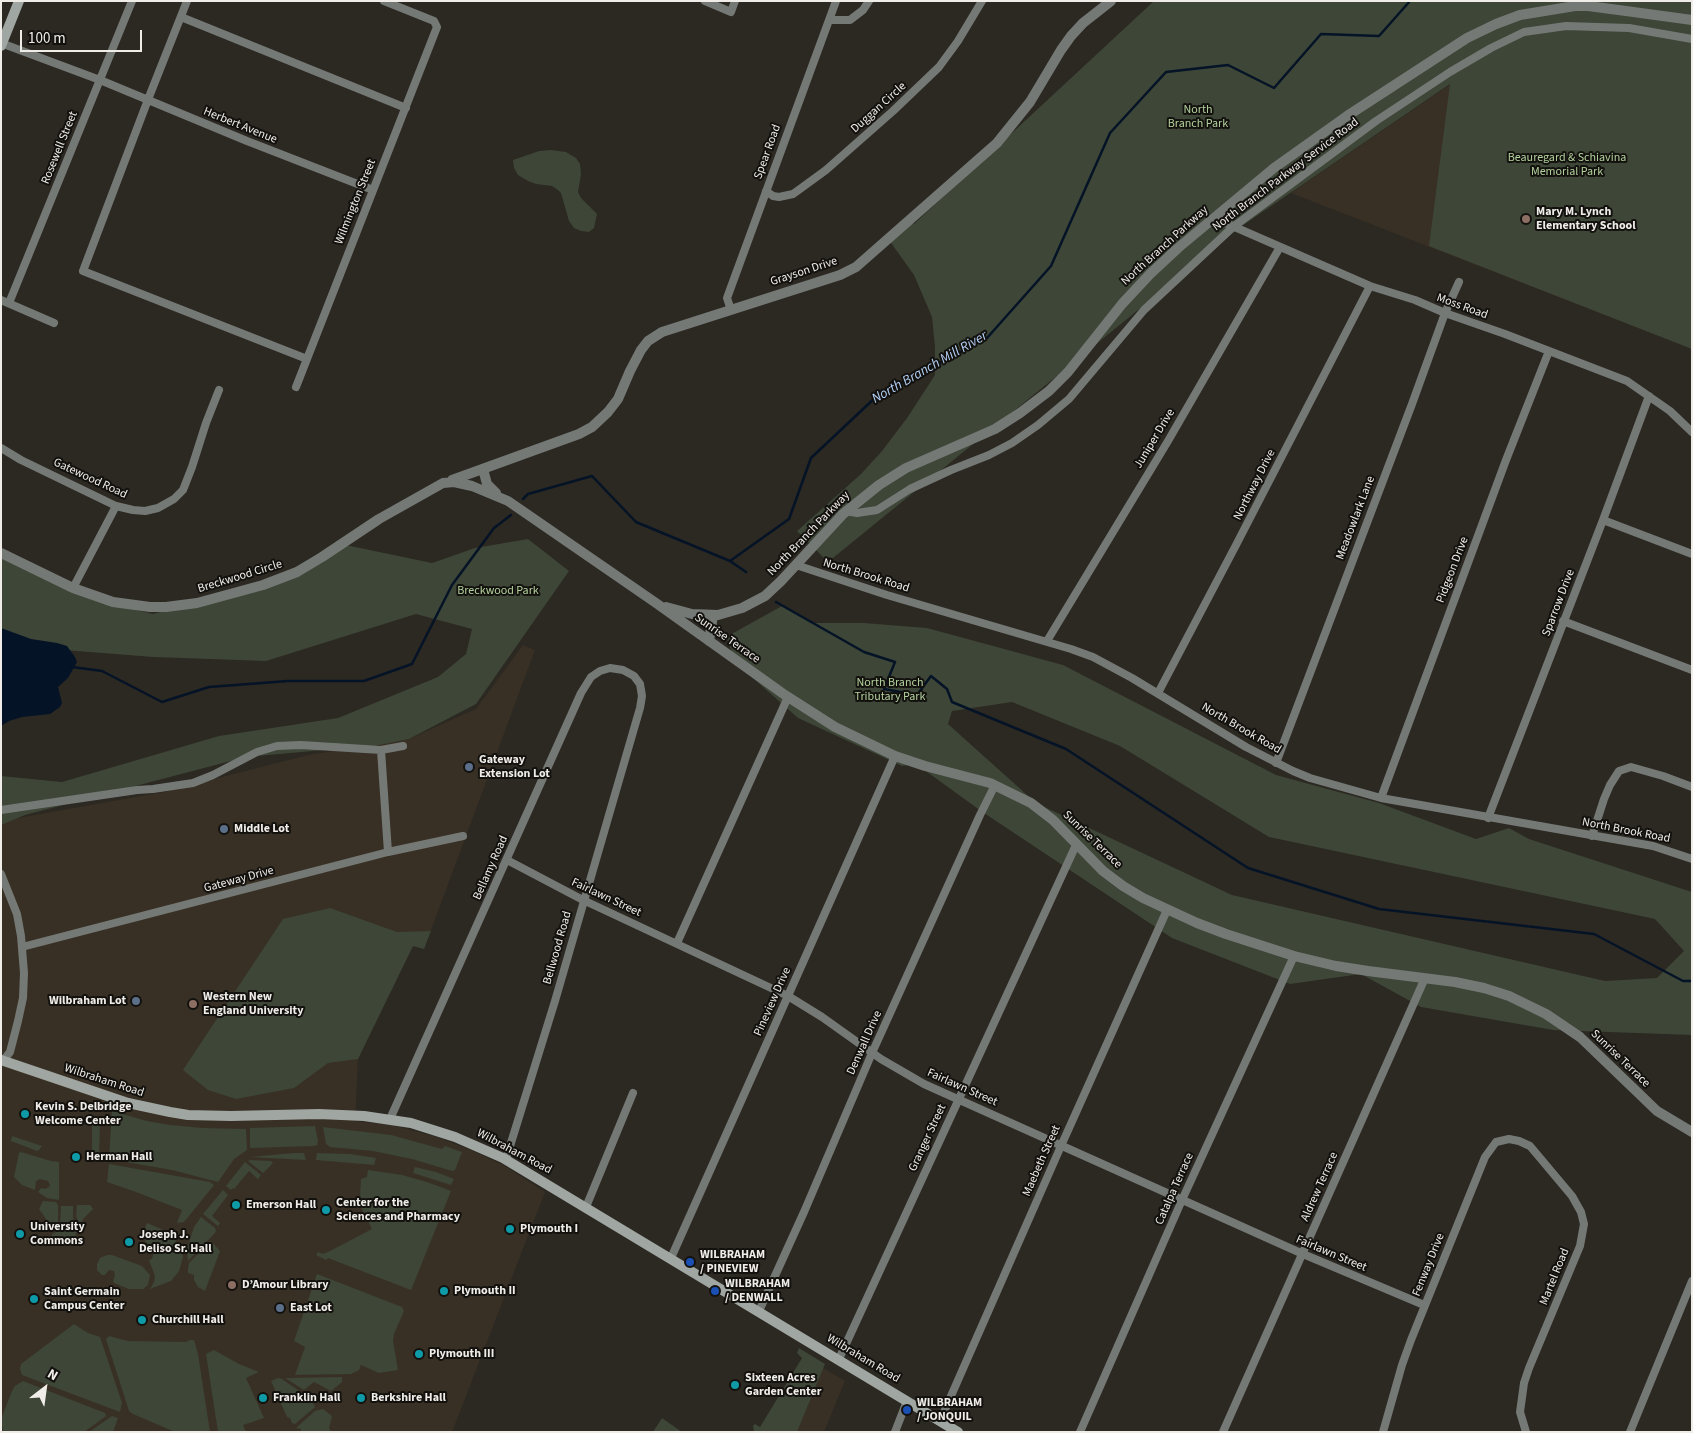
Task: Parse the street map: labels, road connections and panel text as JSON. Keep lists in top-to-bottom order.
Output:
{
  "streets": {
    "main road": ["Wilbraham Road"],
    "street": [
      "Duggan Circle",
      "Herbert Avenue",
      "Rosewell Street",
      "Spear Road",
      "North Branch Parkway Service Road",
      "Wilmington Street",
      "North Branch Parkway",
      "Grayson Drive",
      "Moss Road",
      "Juniper Drive",
      "Gatewood Road",
      "Northway Drive",
      "Meadowlark Lane",
      "Pidgeon Drive",
      "North Brook Road",
      "Breckwood Circle",
      "Sparrow Drive",
      "Sunrise Terrace",
      "Bellamy Road",
      "Gateway Drive",
      "Fairlawn Street",
      "Bellwood Road",
      "Pineview Drive",
      "Denwall Drive",
      "Granger Street",
      "Maebeth Street",
      "Aldrew Terrace",
      "Catalpa Terrace",
      "Fenway Drive",
      "Martel Road"
    ]
  },
  "crossings": [
    ["Duggan Circle", "Spear Road"],
    ["Herbert Avenue", "Rosewell Street"],
    ["Herbert Avenue", "Wilmington Street"],
    ["Spear Road", "Grayson Drive"],
    ["North Branch Parkway Service Road", "North Branch Parkway"],
    ["North Branch Parkway Service Road", "Moss Road"],
    ["North Branch Parkway", "Moss Road"],
    ["North Branch Parkway", "North Brook Road"],
    ["North Branch Parkway", "Sunrise Terrace"],
    ["Grayson Drive", "Breckwood Circle"],
    ["Moss Road", "Juniper Drive"],
    ["Moss Road", "Northway Drive"],
    ["Moss Road", "Meadowlark Lane"],
    ["Moss Road", "Pidgeon Drive"],
    ["Moss Road", "Sparrow Drive"],
    ["Juniper Drive", "North Brook Road"],
    ["Northway Drive", "North Brook Road"],
    ["Meadowlark Lane", "North Brook Road"],
    ["Pidgeon Drive", "North Brook Road"],
    ["North Brook Road", "Sparrow Drive"],
    ["Sunrise Terrace", "Pineview Drive"],
    ["Sunrise Terrace", "Denwall Drive"],
    ["Sunrise Terrace", "Granger Street"],
    ["Sunrise Terrace", "Maebeth Street"],
    ["Sunrise Terrace", "Aldrew Terrace"],
    ["Sunrise Terrace", "Catalpa Terrace"],
    ["Bellamy Road", "Fairlawn Street"],
    ["Bellamy Road", "Bellwood Road"],
    ["Bellamy Road", "Wilbraham Road"],
    ["Fairlawn Street", "Bellwood Road"],
    ["Fairlawn Street", "Pineview Drive"],
    ["Fairlawn Street", "Denwall Drive"],
    ["Fairlawn Street", "Granger Street"],
    ["Fairlawn Street", "Maebeth Street"],
    ["Fairlawn Street", "Aldrew Terrace"],
    ["Fairlawn Street", "Catalpa Terrace"],
    ["Fairlawn Street", "Fenway Drive"],
    ["Bellwood Road", "Wilbraham Road"],
    ["Pineview Drive", "Wilbraham Road"],
    ["Denwall Drive", "Wilbraham Road"],
    ["Wilbraham Road", "Granger Street"],
    ["Wilbraham Road", "Maebeth Street"],
    ["Fenway Drive", "Martel Road"]
  ],
  "water": ["North Branch Mill River"],
  "parks": [
    "North Branch Park",
    "Beauregard & Schiavina Memorial Park",
    "Breckwood Park",
    "North Branch Tributary Park"
  ],
  "places": [
    "Mary M. Lynch Elementary School",
    "Gateway Extension Lot",
    "Middle Lot",
    "Wilbraham Lot",
    "Western New England University",
    "Kevin S. Delbridge Welcome Center",
    "Herman Hall",
    "Emerson Hall",
    "Center for the Sciences and Pharmacy",
    "Plymouth I",
    "University Commons",
    "Joseph J. Deliso Sr. Hall",
    "WILBRAHAM / PINEVIEW",
    "D’Amour Library",
    "Plymouth II",
    "WILBRAHAM / DENWALL",
    "Saint Germain Campus Center",
    "East Lot",
    "Churchill Hall",
    "Plymouth III",
    "Sixteen Acres Garden Center",
    "Franklin Hall",
    "Berkshire Hall",
    "WILBRAHAM / JONQUIL"
  ],
  "scale_bar": "100 m",
  "north": "top right"
}
